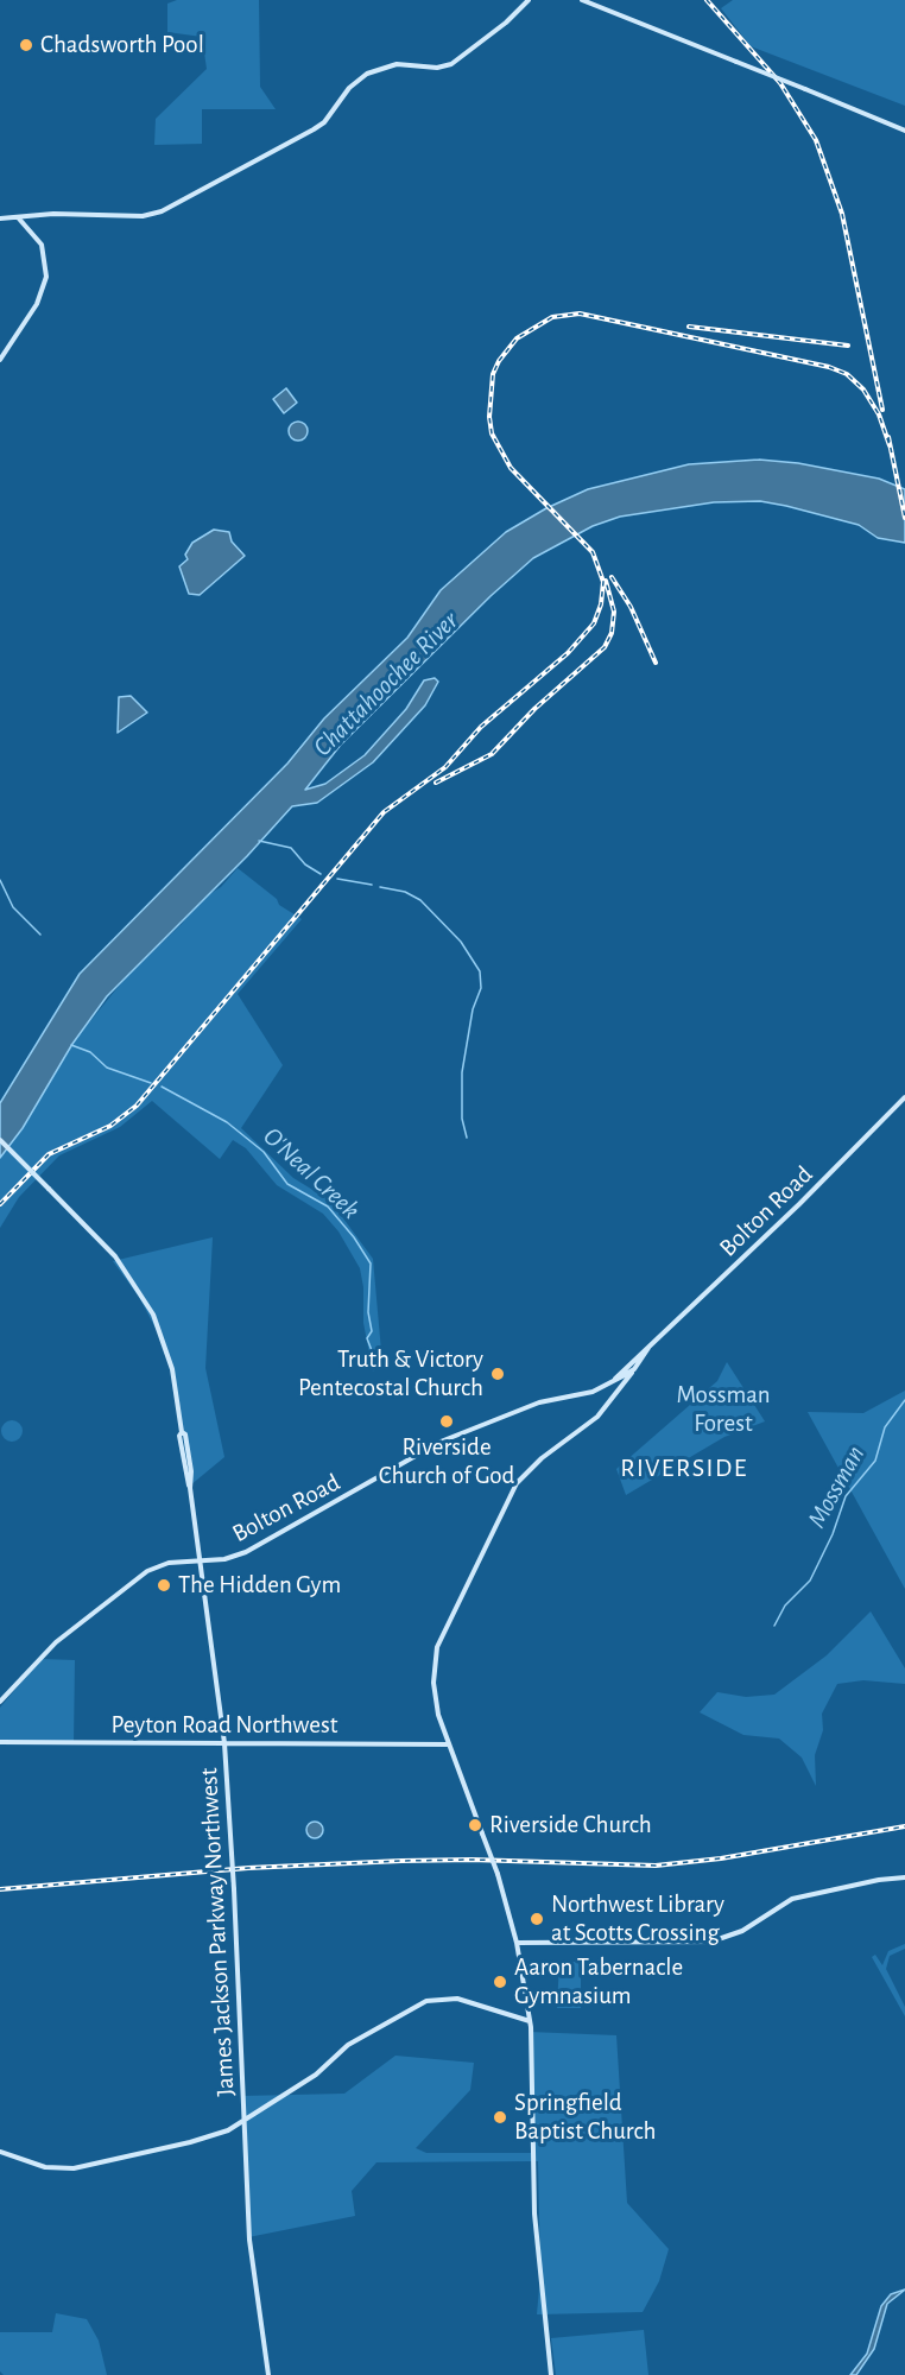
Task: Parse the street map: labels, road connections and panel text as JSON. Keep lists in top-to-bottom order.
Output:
{
  "streets": {
    "street": ["Bolton Road", "Peyton Road Northwest", "James Jackson Parkway Northwest"]
  },
  "crossings": [
    ["Bolton Road", "James Jackson Parkway Northwest"],
    ["Peyton Road Northwest", "James Jackson Parkway Northwest"]
  ],
  "districts": ["RIVERSIDE"],
  "water": ["Chattahoochee River", "O'Neal Creek", "Mossman"],
  "parks": ["Mossman Forest"],
  "places": [
    "Chadsworth Pool",
    "Truth & Victory Pentecostal Church",
    "Riverside Church of God",
    "The Hidden Gym",
    "Riverside Church",
    "Northwest Library at Scotts Crossing",
    "Aaron Tabernacle Gymnasium",
    "Springfield Baptist Church"
  ]
}
